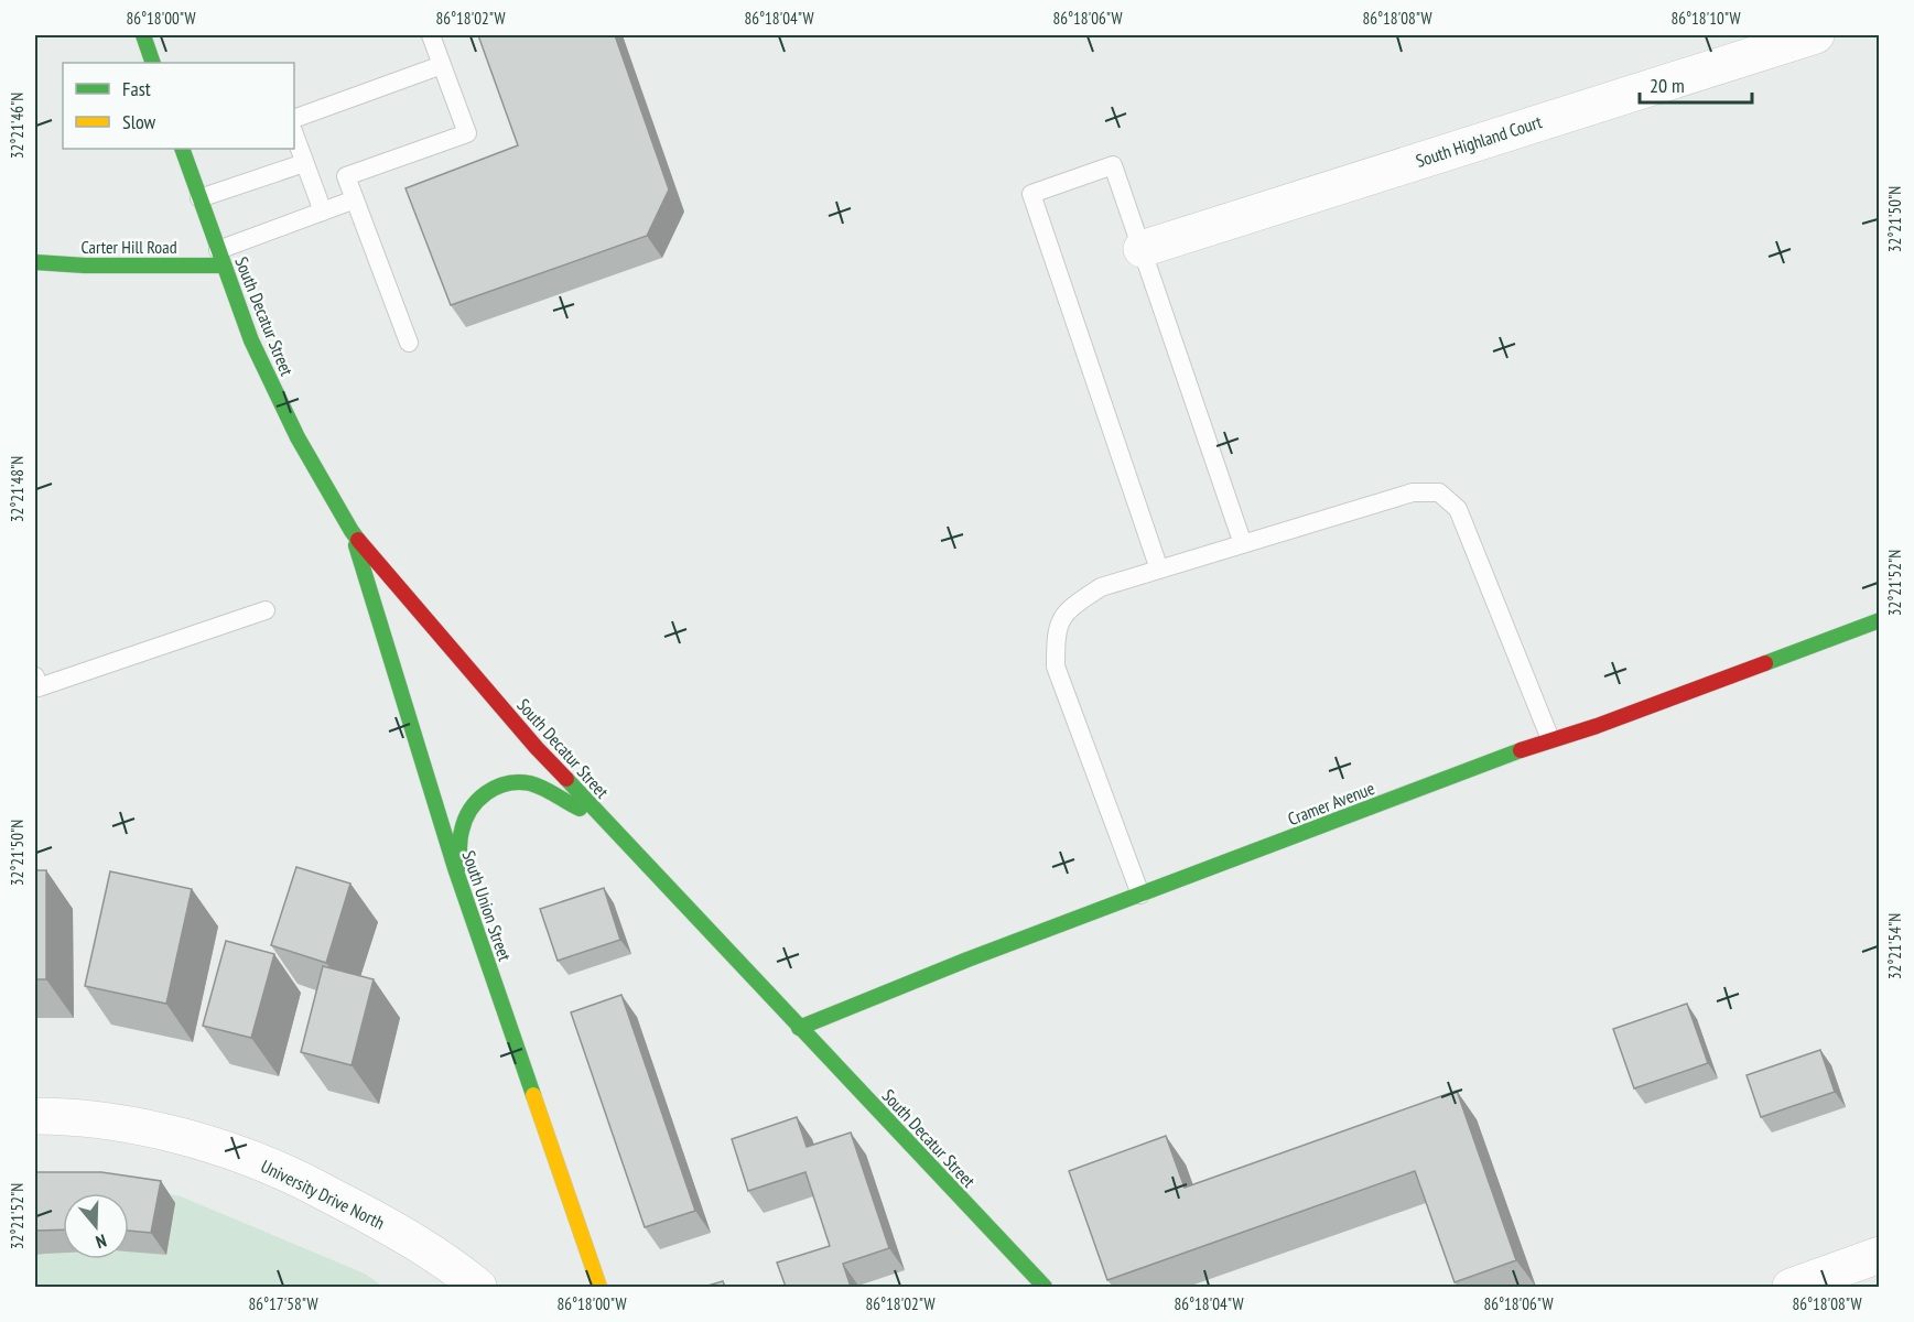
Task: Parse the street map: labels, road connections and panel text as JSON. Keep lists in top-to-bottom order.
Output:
{
  "streets": {
    "main road": [
      "Carter Hill Road",
      "South Decatur Street",
      "Cramer Avenue",
      "South Union Street"
    ],
    "street": ["South Highland Court", "University Drive North"]
  },
  "crossings": [
    ["Carter Hill Road", "South Decatur Street"],
    ["South Decatur Street", "Cramer Avenue"],
    ["South Decatur Street", "South Union Street"]
  ],
  "legend": ["Fast", "Slow"],
  "scale_bar": "20 m",
  "north": "bottom",
  "coordinates": [
    "86°18'00\"W",
    "86°18'02\"W",
    "86°18'04\"W",
    "86°18'06\"W",
    "86°18'08\"W",
    "86°18'10\"W",
    "32°21'46\"N",
    "32°21'50\"N",
    "32°21'48\"N",
    "32°21'52\"N",
    "32°21'54\"N",
    "86°17'58\"W"
  ]
}
